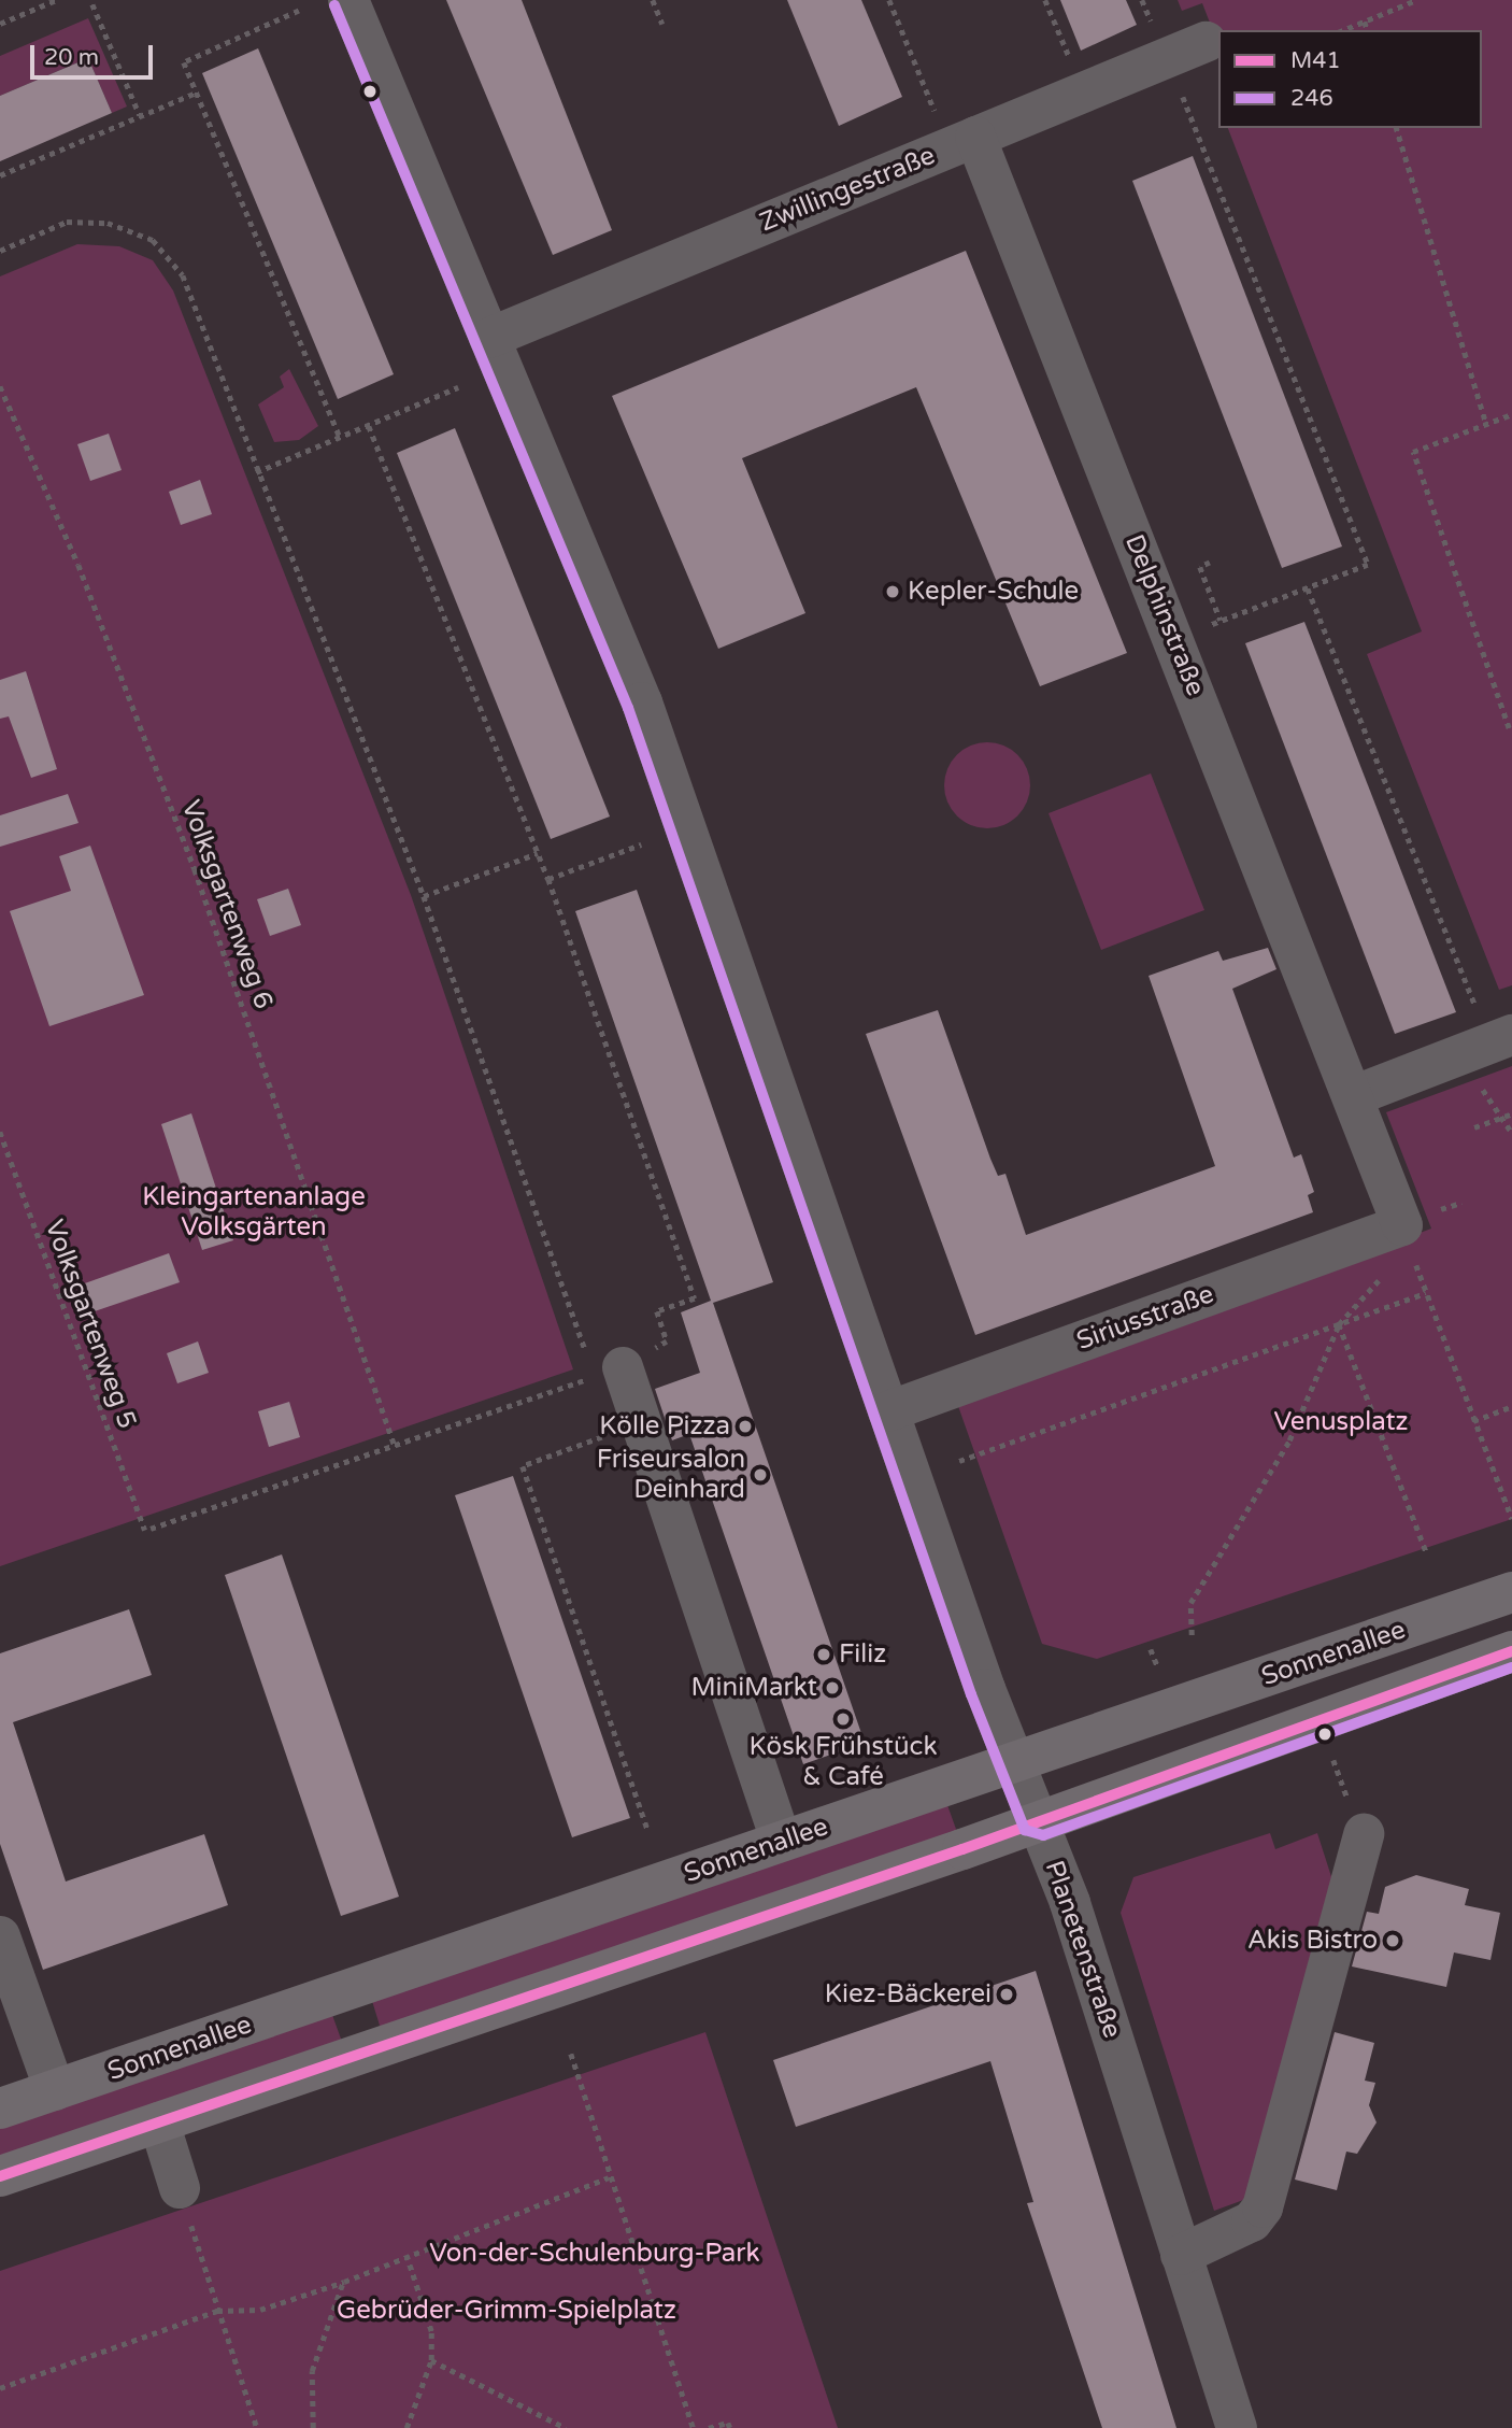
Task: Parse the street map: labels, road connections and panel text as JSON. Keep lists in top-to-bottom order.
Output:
{
  "streets": {
    "main road": ["Sonnenallee"],
    "street": [
      "Zwillingestraße",
      "Delphinstraße",
      "Siriusstraße",
      "Planetenstraße"
    ],
    "path": ["Volksgartenweg 6", "Volksgartenweg 5"]
  },
  "crossings": [
    ["Zwillingestraße", "Delphinstraße"],
    ["Zwillingestraße", "Planetenstraße"],
    ["Delphinstraße", "Siriusstraße"],
    ["Volksgartenweg 6", "Volksgartenweg 5"],
    ["Siriusstraße", "Planetenstraße"],
    ["Sonnenallee", "Planetenstraße"]
  ],
  "parks": [
    "Kleingartenanlage Volksgärten",
    "Venusplatz",
    "Von-der-Schulenburg-Park",
    "Gebrüder-Grimm-Spielplatz"
  ],
  "places": [
    "Kepler-Schule",
    "Kölle Pizza",
    "Friseursalon Deinhard",
    "Filiz",
    "MiniMarkt",
    "Kösk Frühstück & Café",
    "Akis Bistro",
    "Kiez-Bäckerei"
  ],
  "lines": ["transit line 246", "transit line M41"],
  "legend": ["M41", "246"],
  "scale_bar": "20 m"
}
